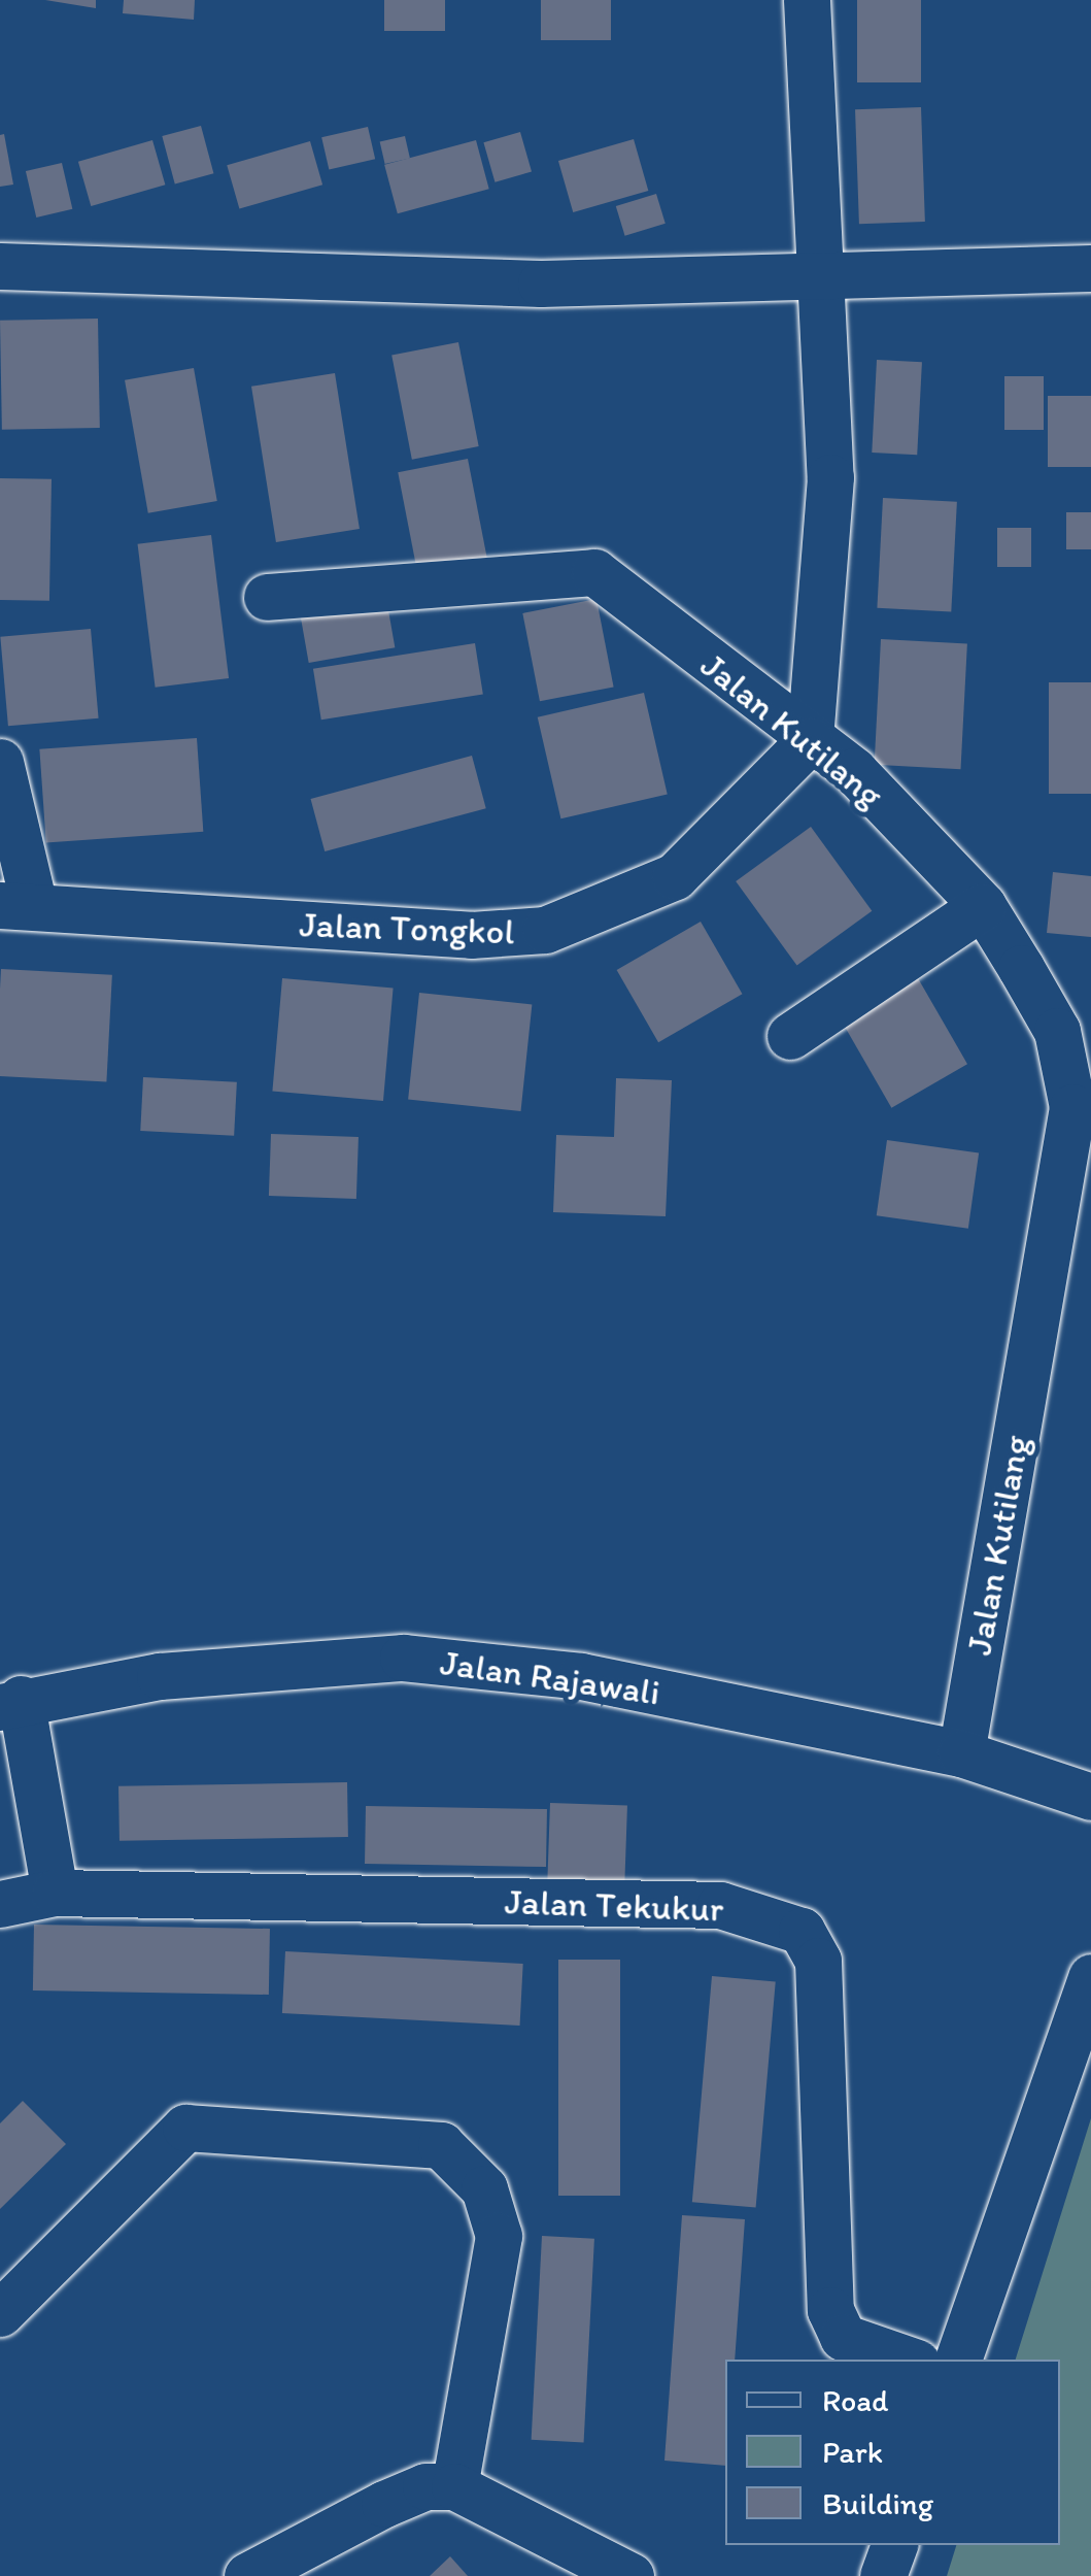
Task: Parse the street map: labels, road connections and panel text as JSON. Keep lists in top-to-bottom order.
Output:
{
  "streets": {
    "street": [
      "Jalan Kutilang",
      "Jalan Tongkol",
      "Jalan Rajawali",
      "Jalan Tekukur"
    ]
  },
  "crossings": [
    ["Jalan Kutilang", "Jalan Tongkol"],
    ["Jalan Kutilang", "Jalan Rajawali"]
  ],
  "legend": ["Road", "Park", "Building"]
}
